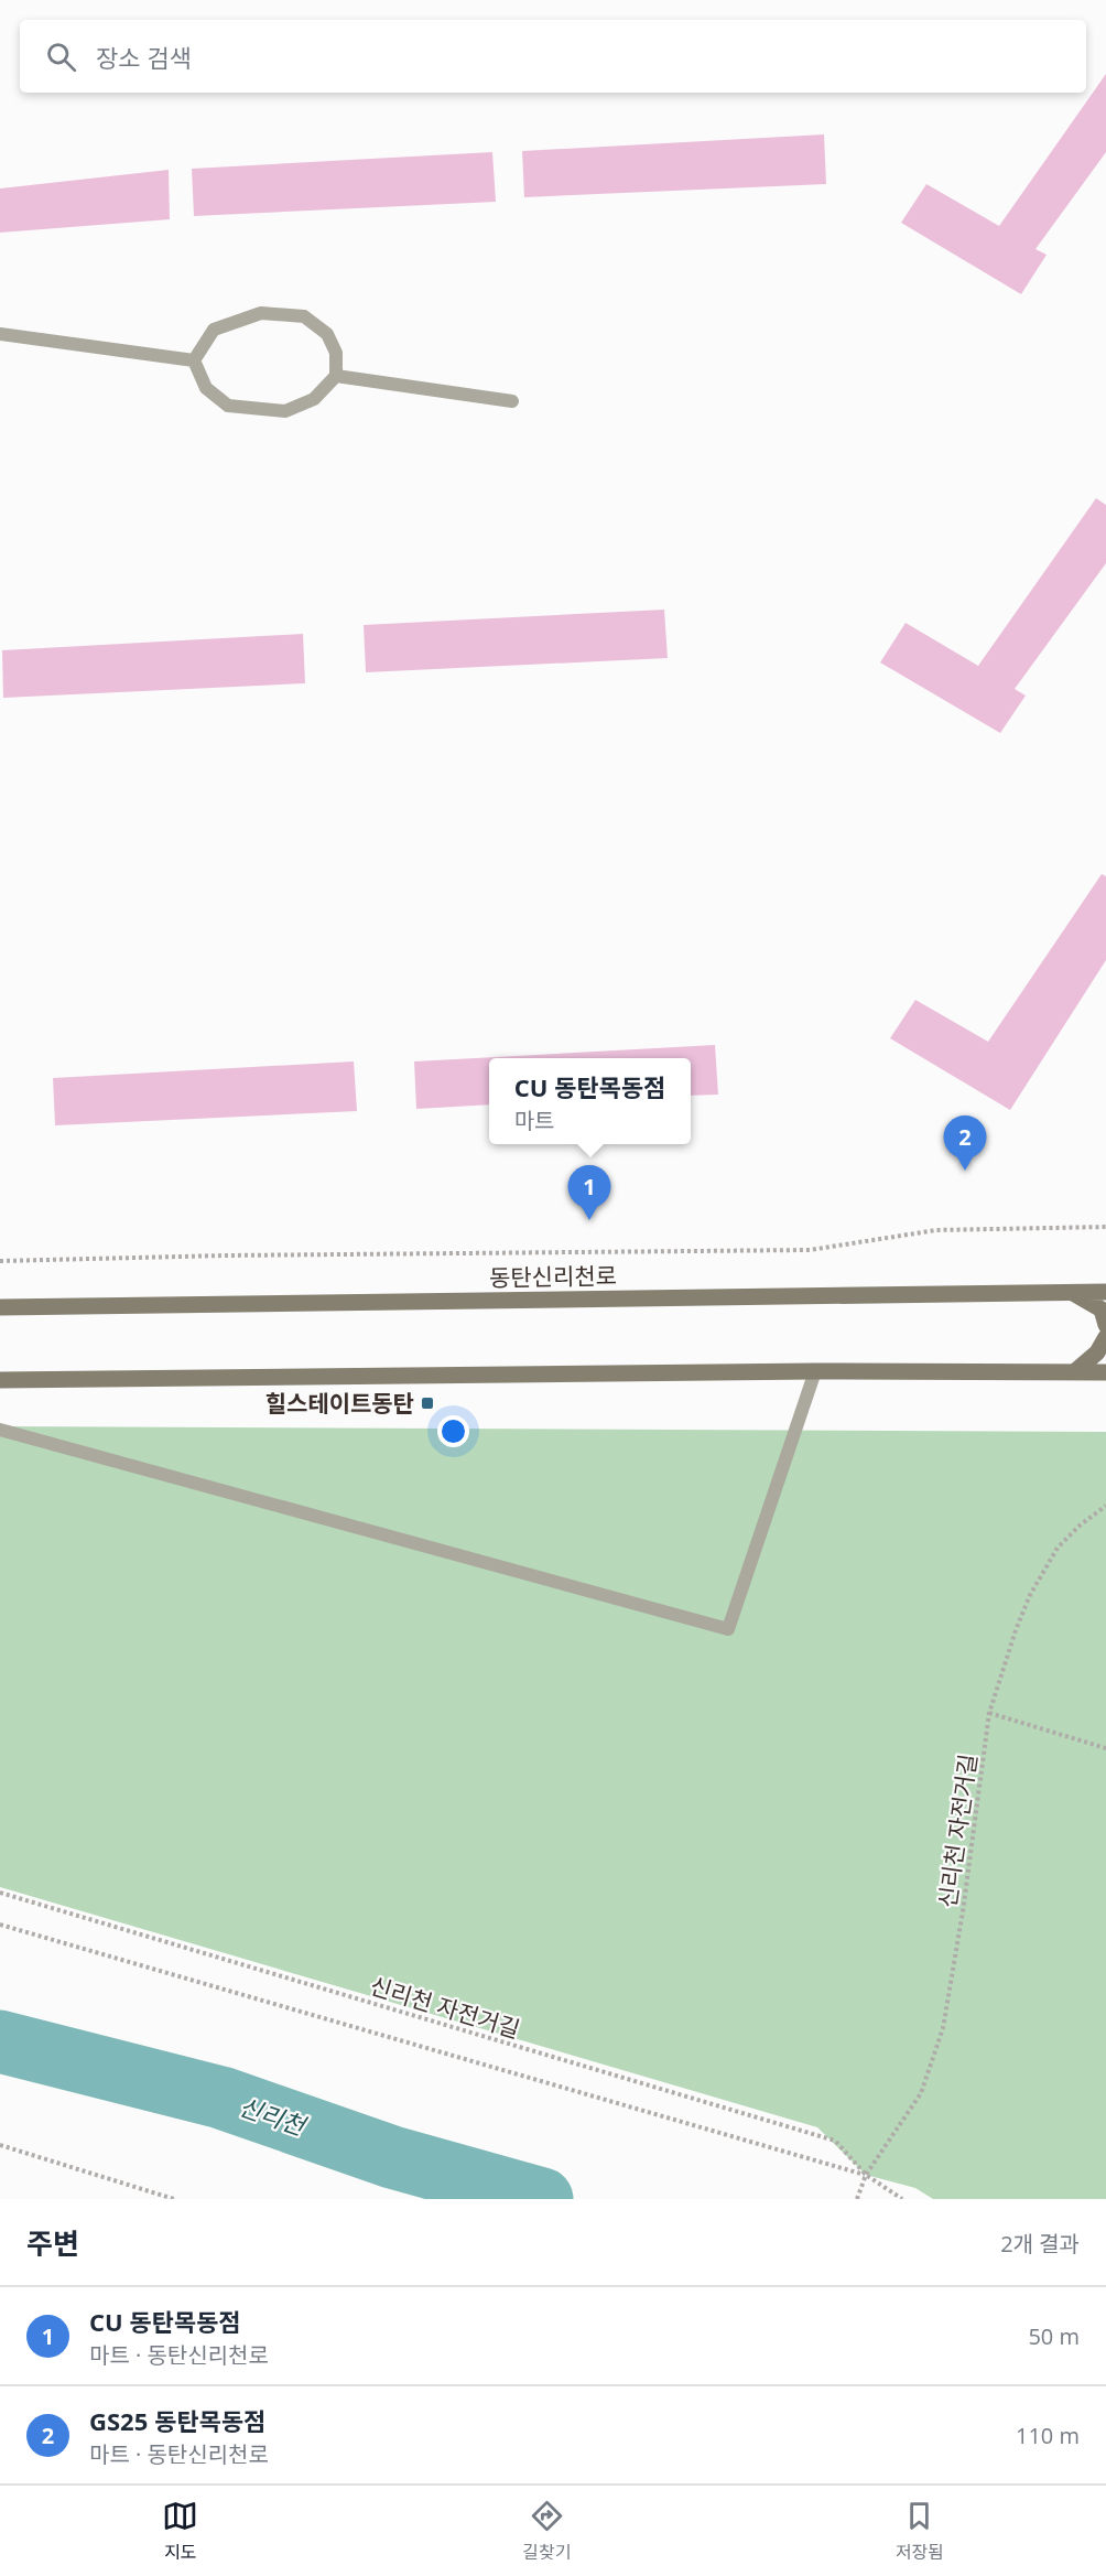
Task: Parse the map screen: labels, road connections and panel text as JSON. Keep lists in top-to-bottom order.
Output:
{
  "streets": {
    "main road": ["동탄신리천로"],
    "path": ["신리천 자전거길"]
  },
  "water": ["신리천"],
  "places": {
    "transit": ["힐스테이트동탄"]
  },
  "page": {
    "search": "장소 검색",
    "popup": ["CU 동탄목동점", "마트"],
    "pins": ["2", "1"],
    "heading": ["주변", "2개 결과"],
    "list": [
      {
        "mark": "1",
        "name": "CU 동탄목동점",
        "note": "마트 · 동탄신리천로",
        "value": "50 m"
      },
      {
        "mark": "2",
        "name": "GS25 동탄목동점",
        "note": "마트 · 동탄신리천로",
        "value": "110 m"
      }
    ],
    "nav": ["지도", "길찾기", "저장됨"]
  }
}
